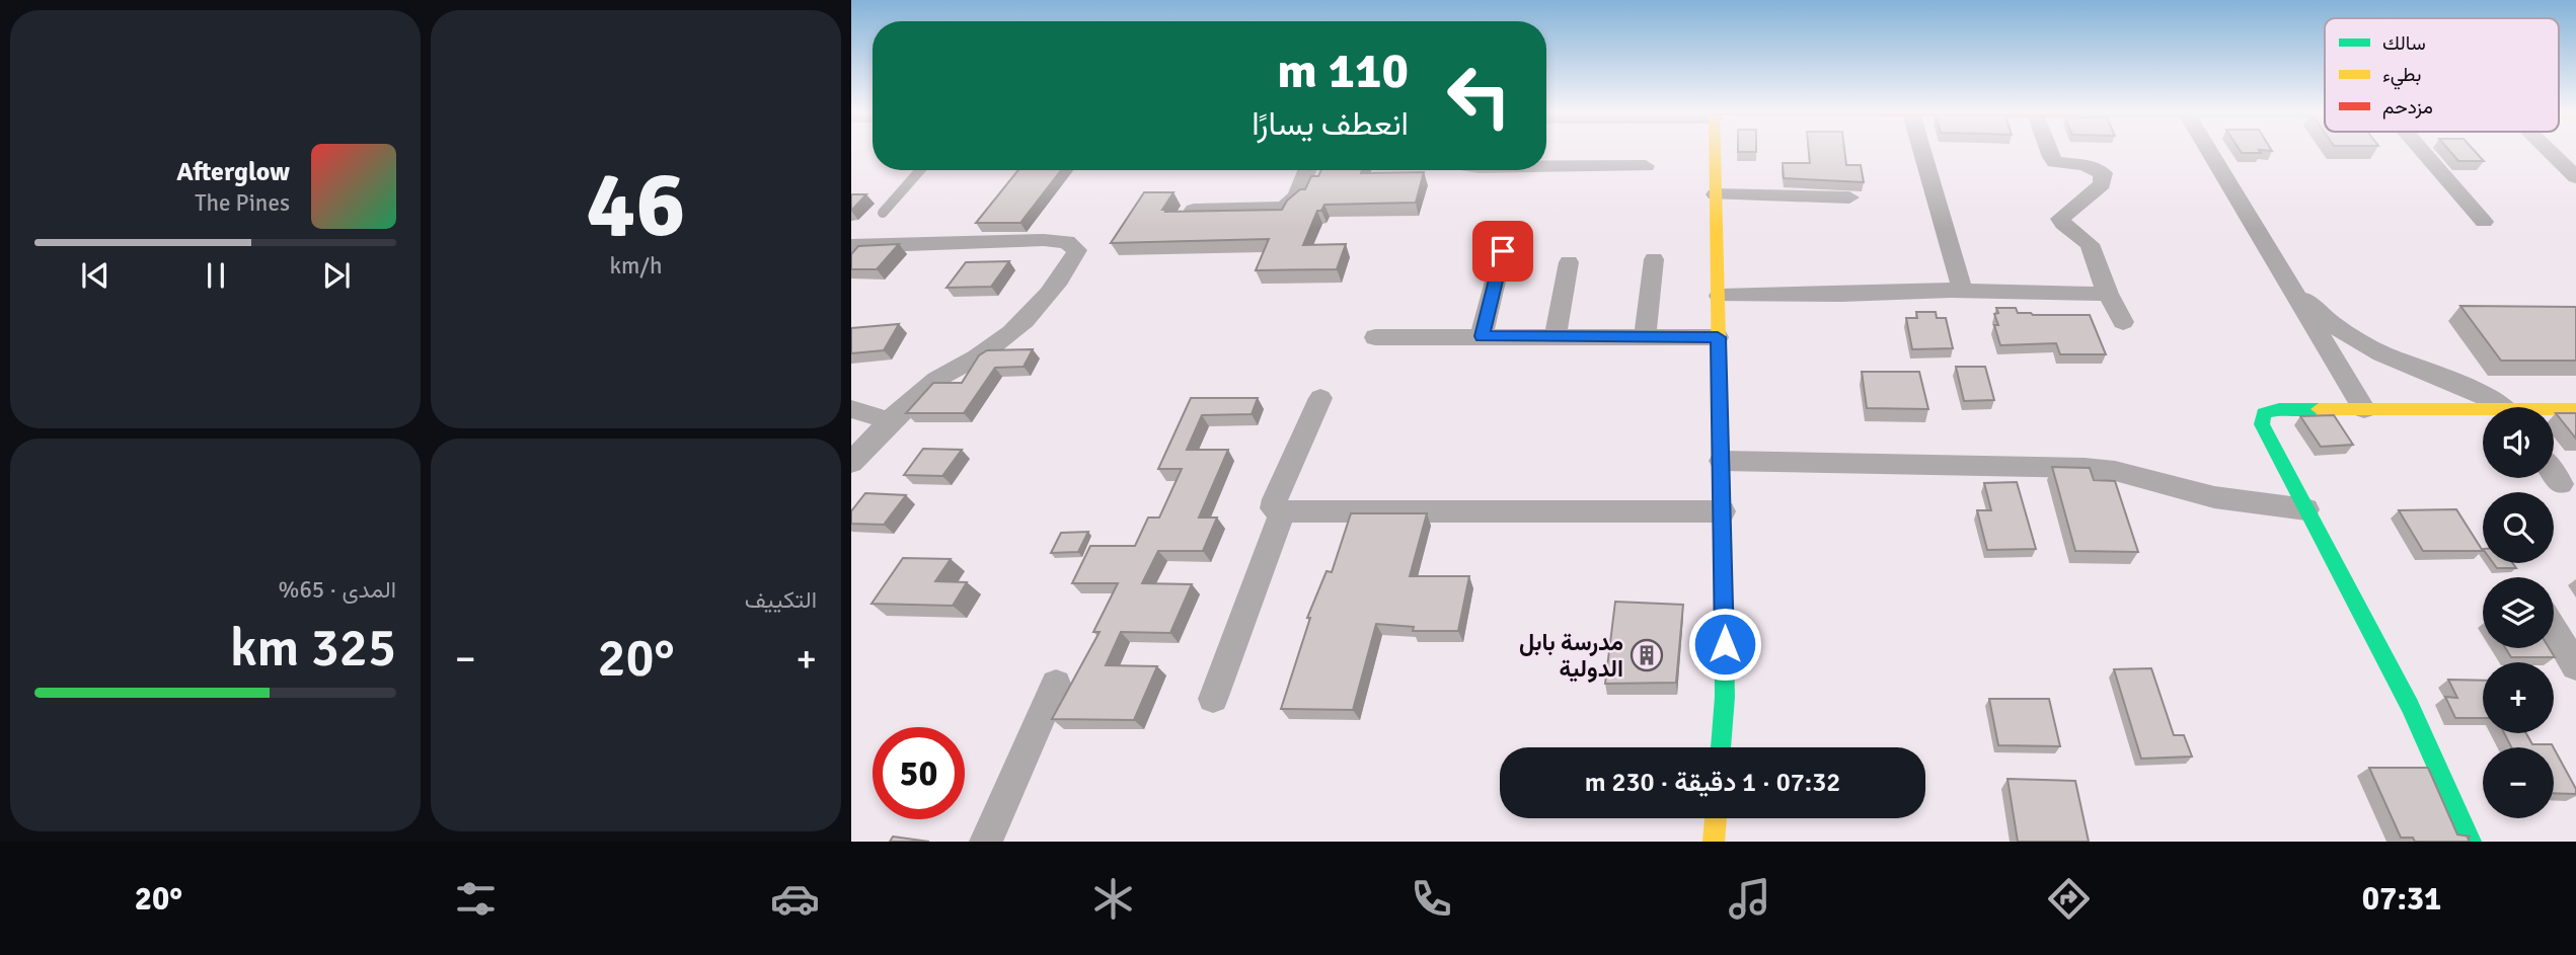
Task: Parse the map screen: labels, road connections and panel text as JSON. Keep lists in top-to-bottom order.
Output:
{
  "places": {
    "building": ["مدرسة بابل الدولية"]
  },
  "legend": ["سالك", "بطيء", "مزدحم"],
  "page": {
    "tile": [
      ["46", "km/h"],
      "التكييف",
      ["المدى · 65%", "325 km"]
    ],
    "turn": ["110 m", "انعطف يسارًا"],
    "song": ["Afterglow", "The Pines"],
    "map_buttons": ["+", "−"],
    "heat": ["−", "20°", "+"],
    "limit": "50",
    "trip": "07:32 · 1 دقيقة · 230 m",
    "tabs": ["07:31", "20°"]
  }
}
